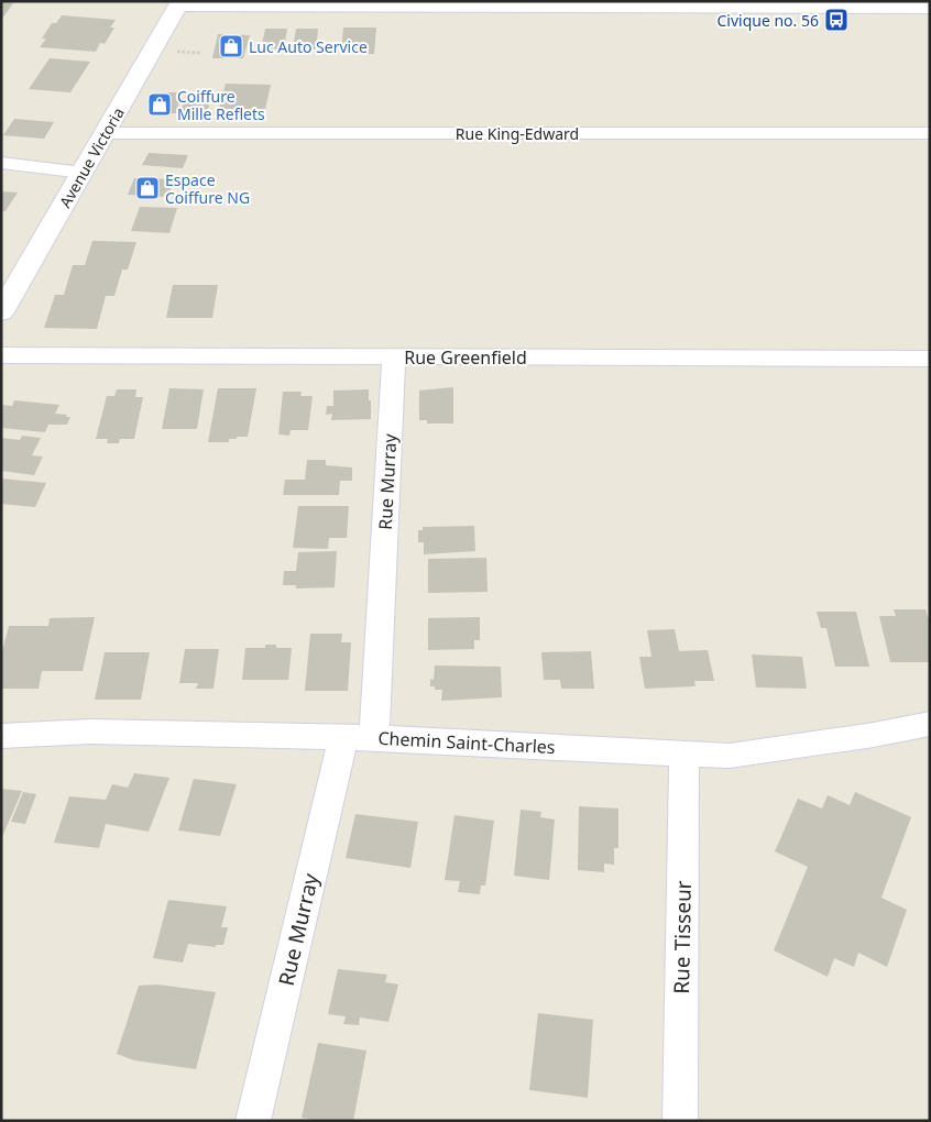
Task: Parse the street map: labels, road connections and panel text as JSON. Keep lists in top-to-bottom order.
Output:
{
  "streets": {
    "street": [
      "Rue King-Edward",
      "Avenue Victoria",
      "Rue Greenfield",
      "Rue Murray",
      "Chemin Saint-Charles",
      "Rue Tisseur"
    ]
  },
  "crossings": [
    ["Rue King-Edward", "Avenue Victoria"],
    ["Rue Greenfield", "Rue Murray"],
    ["Rue Murray", "Chemin Saint-Charles"],
    ["Chemin Saint-Charles", "Rue Tisseur"]
  ],
  "places": {
    "bus stop": ["Civique no. 56"],
    "shop": ["Luc Auto Service", "Coiffure Mille Reflets", "Espace Coiffure NG"]
  }
}
